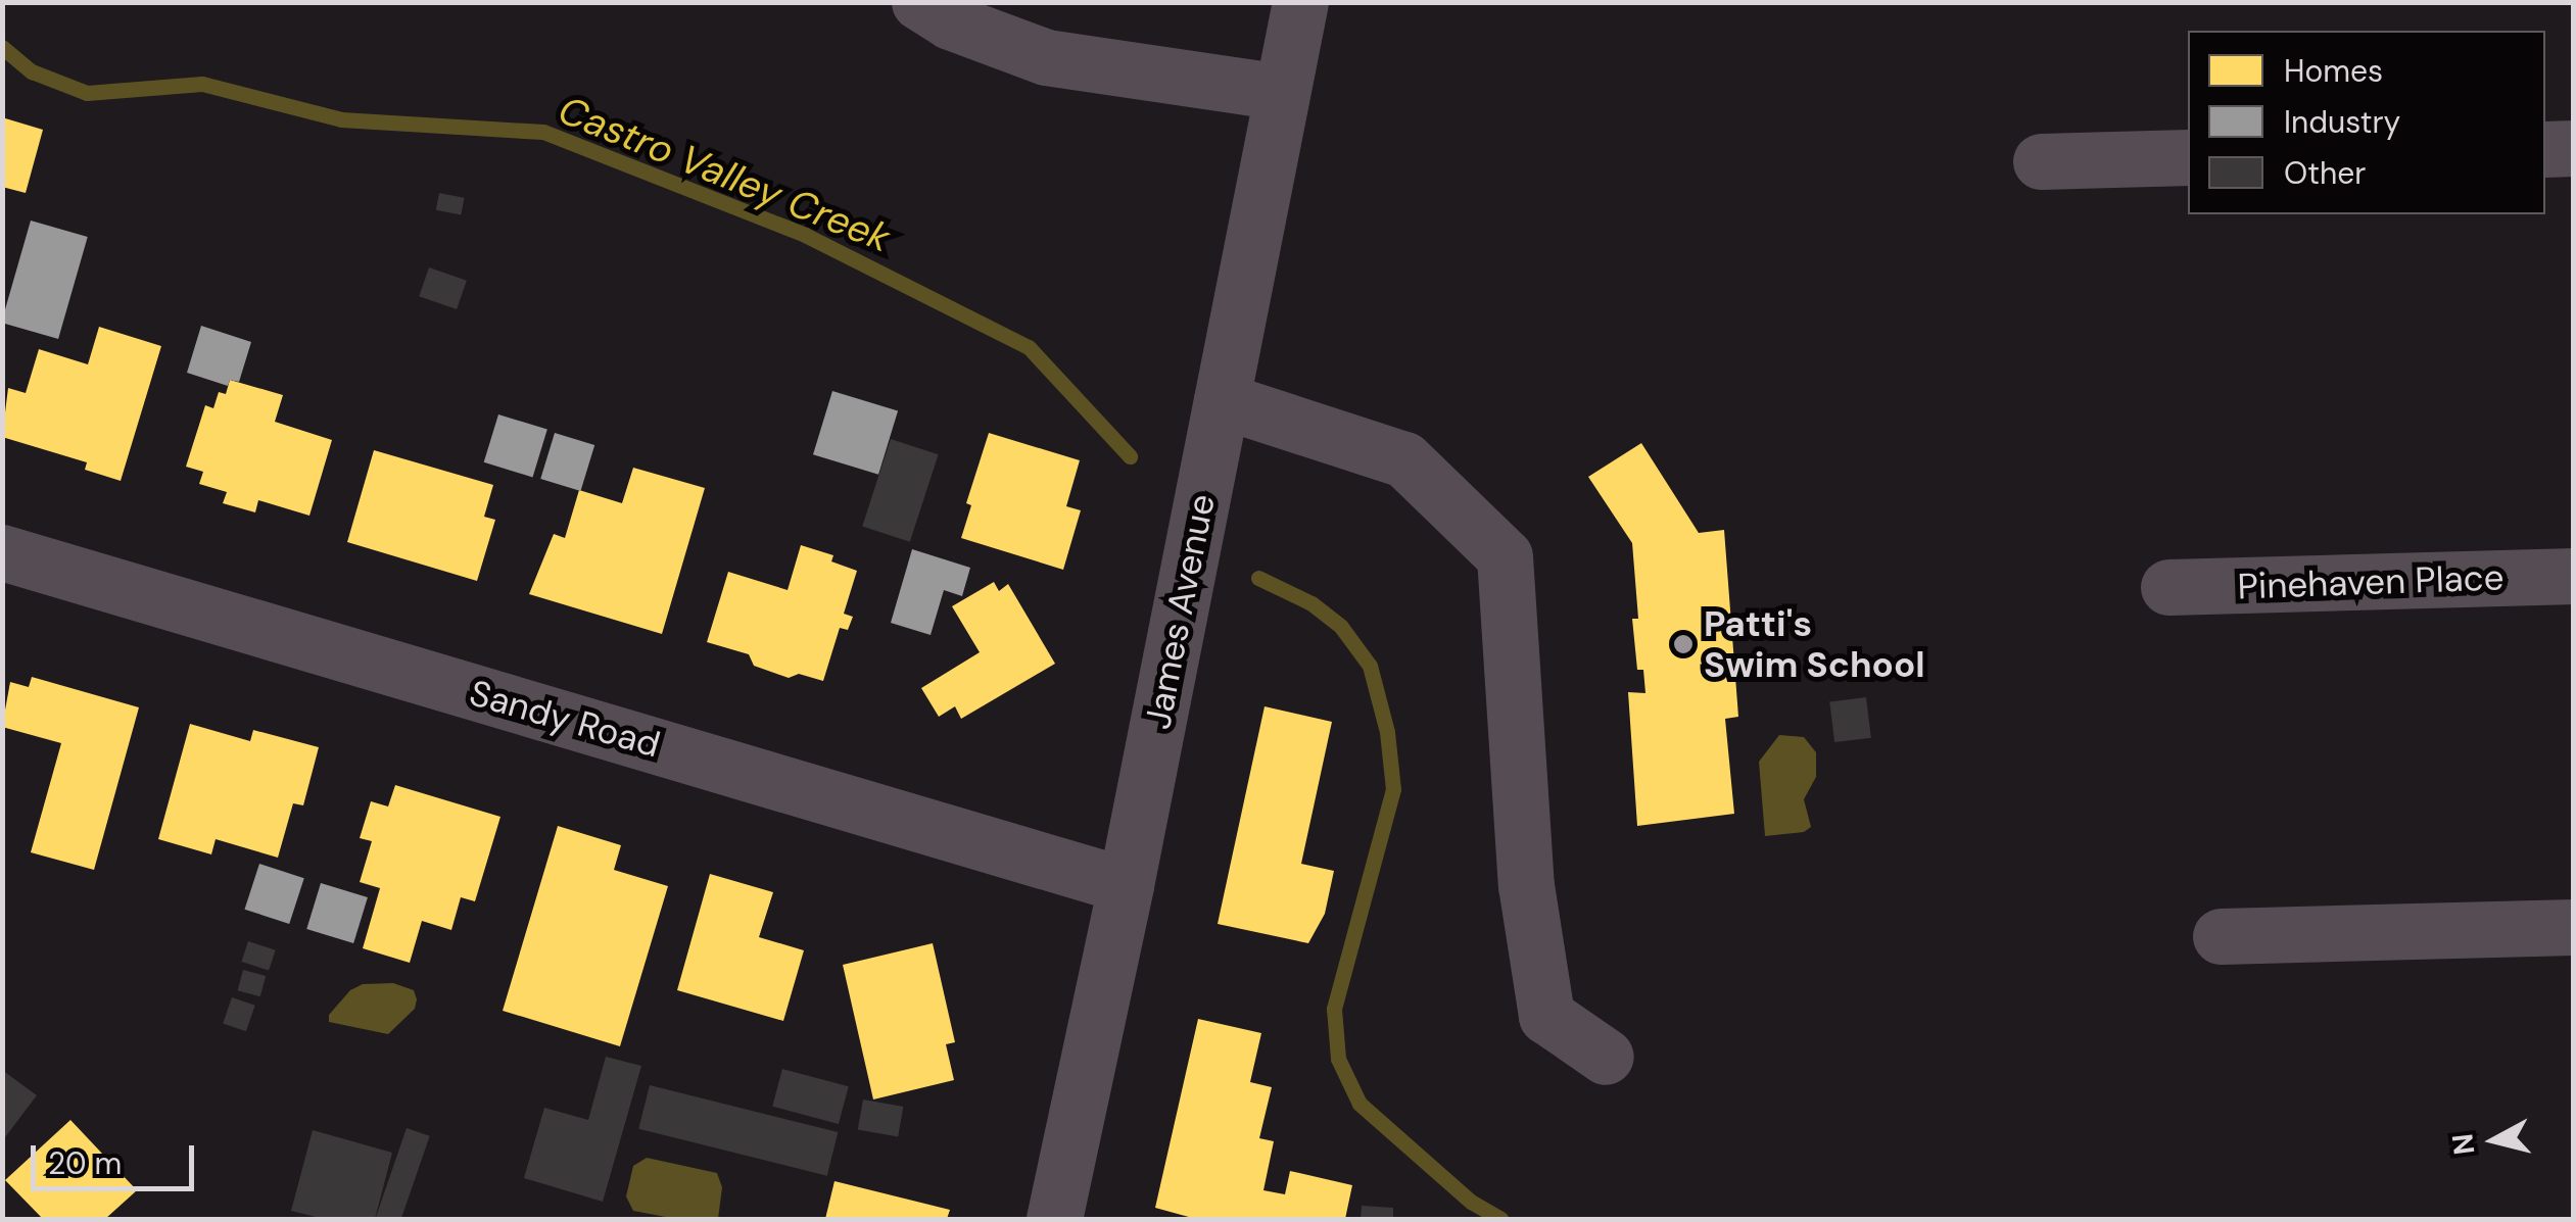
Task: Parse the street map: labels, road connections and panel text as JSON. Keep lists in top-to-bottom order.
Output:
{
  "streets": {
    "street": ["Pinehaven Place", "James Avenue", "Sandy Road"]
  },
  "crossings": [
    ["James Avenue", "Sandy Road"]
  ],
  "water": ["Castro Valley Creek"],
  "places": ["Patti's Swim School"],
  "legend": ["Homes", "Industry", "Other"],
  "scale_bar": "20 m",
  "north": "left"
}
